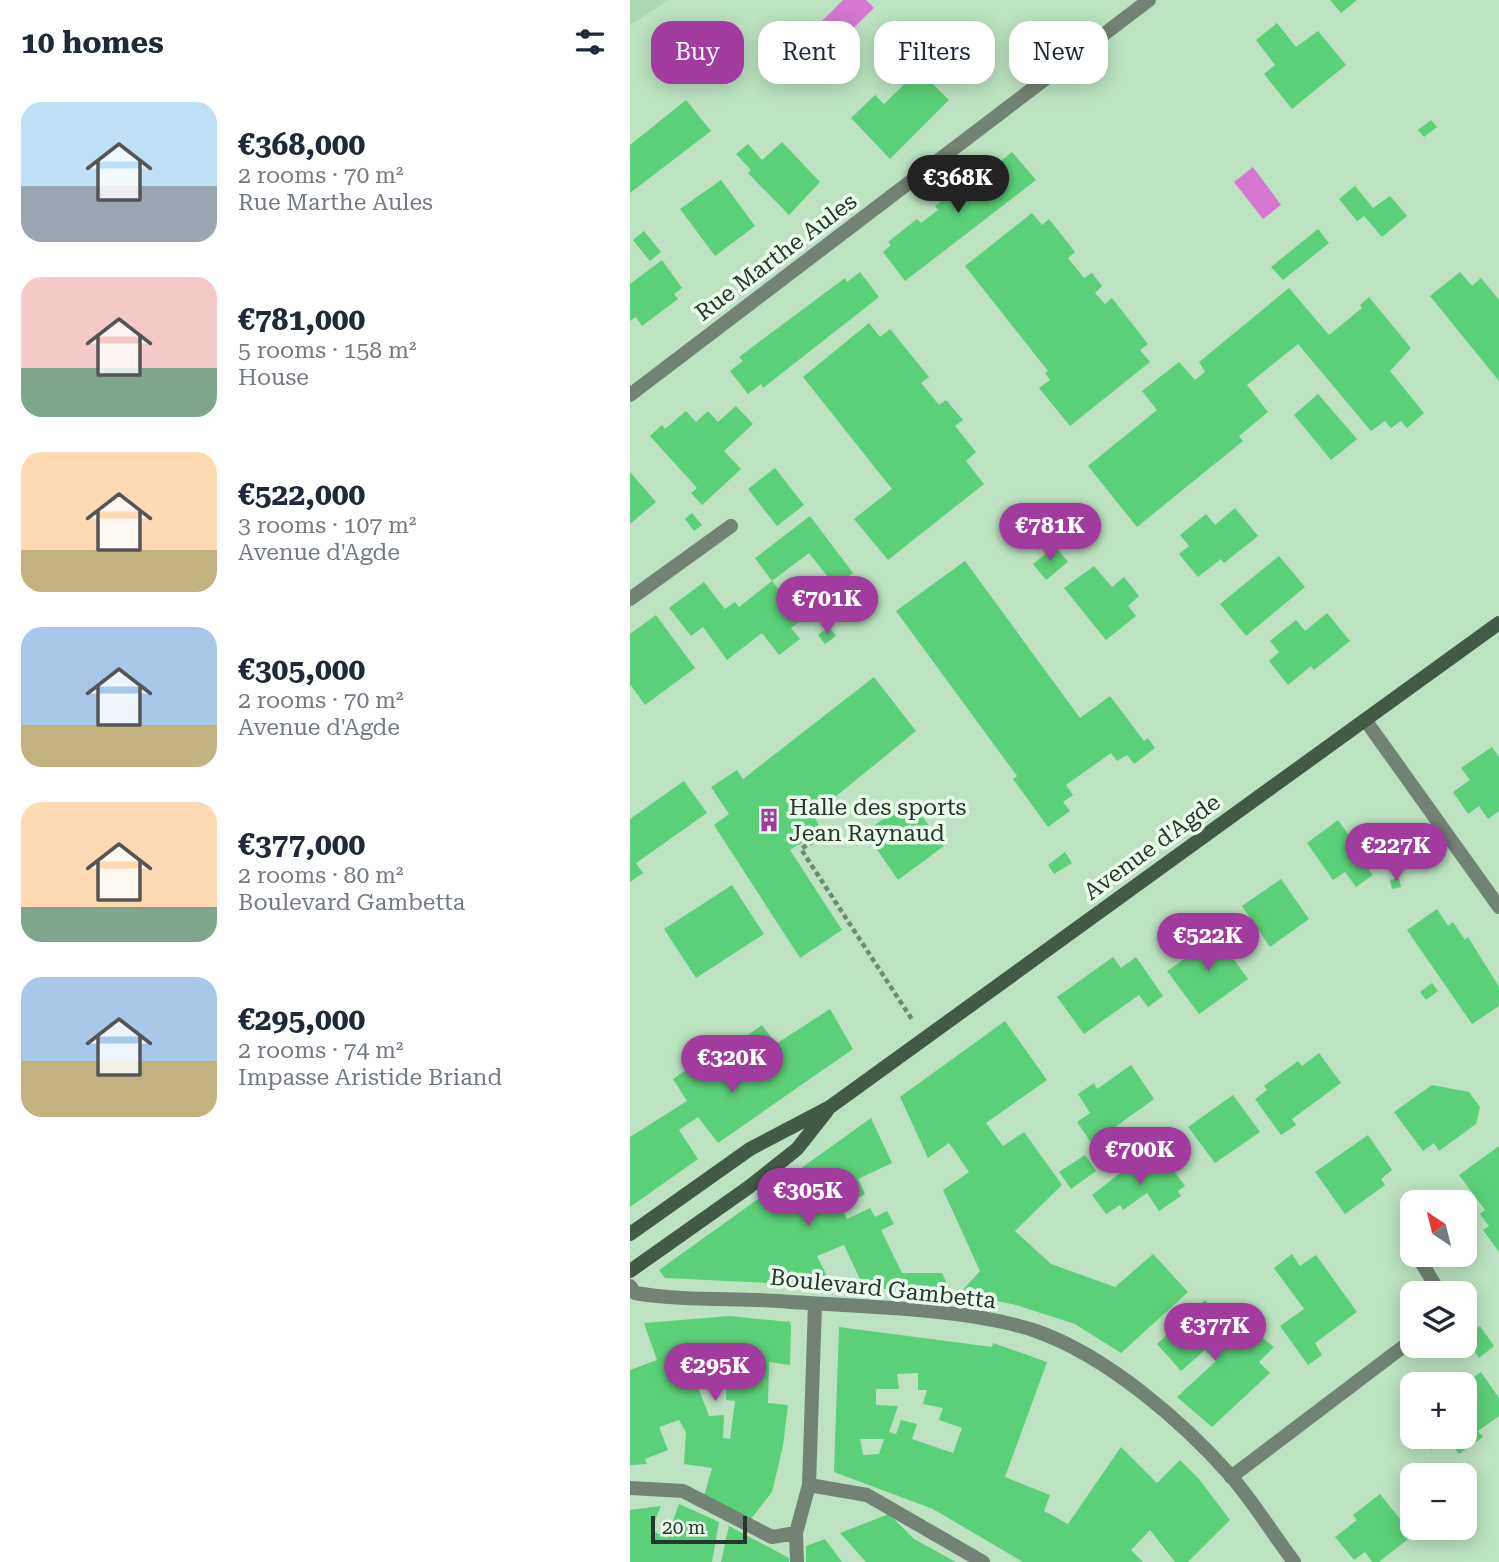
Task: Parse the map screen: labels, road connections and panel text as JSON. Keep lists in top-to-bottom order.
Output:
{
  "streets": {
    "main road": ["Avenue d'Agde"],
    "street": ["Rue Marthe Aules", "Boulevard Gambetta"]
  },
  "places": {
    "building": ["Halle des sports Jean Raynaud"]
  },
  "scale_bar": "20 m",
  "north": "top left",
  "page": {
    "heading": "10 homes",
    "chip": [
      "Buy",
      "Rent",
      "Filters",
      "New"
    ],
    "list": [
      {
        "name": "€368,000",
        "note": "2 rooms · 70 m² · Rue Marthe Aules"
      },
      {
        "name": "€781,000",
        "note": "5 rooms · 158 m² · House"
      },
      {
        "name": "€522,000",
        "note": "3 rooms · 107 m² · Avenue d'Agde"
      },
      {
        "name": "€305,000",
        "note": "2 rooms · 70 m² · Avenue d'Agde"
      },
      {
        "name": "€377,000",
        "note": "2 rooms · 80 m² · Boulevard Gambetta"
      },
      {
        "name": "€295,000",
        "note": "2 rooms · 74 m² · Impasse Aristide Briand"
      }
    ],
    "price": [
      "€368K",
      "€781K",
      "€701K",
      "€227K",
      "€522K",
      "€320K",
      "€700K",
      "€305K",
      "€377K",
      "€295K"
    ],
    "map_buttons": ["+", "−"],
    "scale": "20 m"
  }
}
